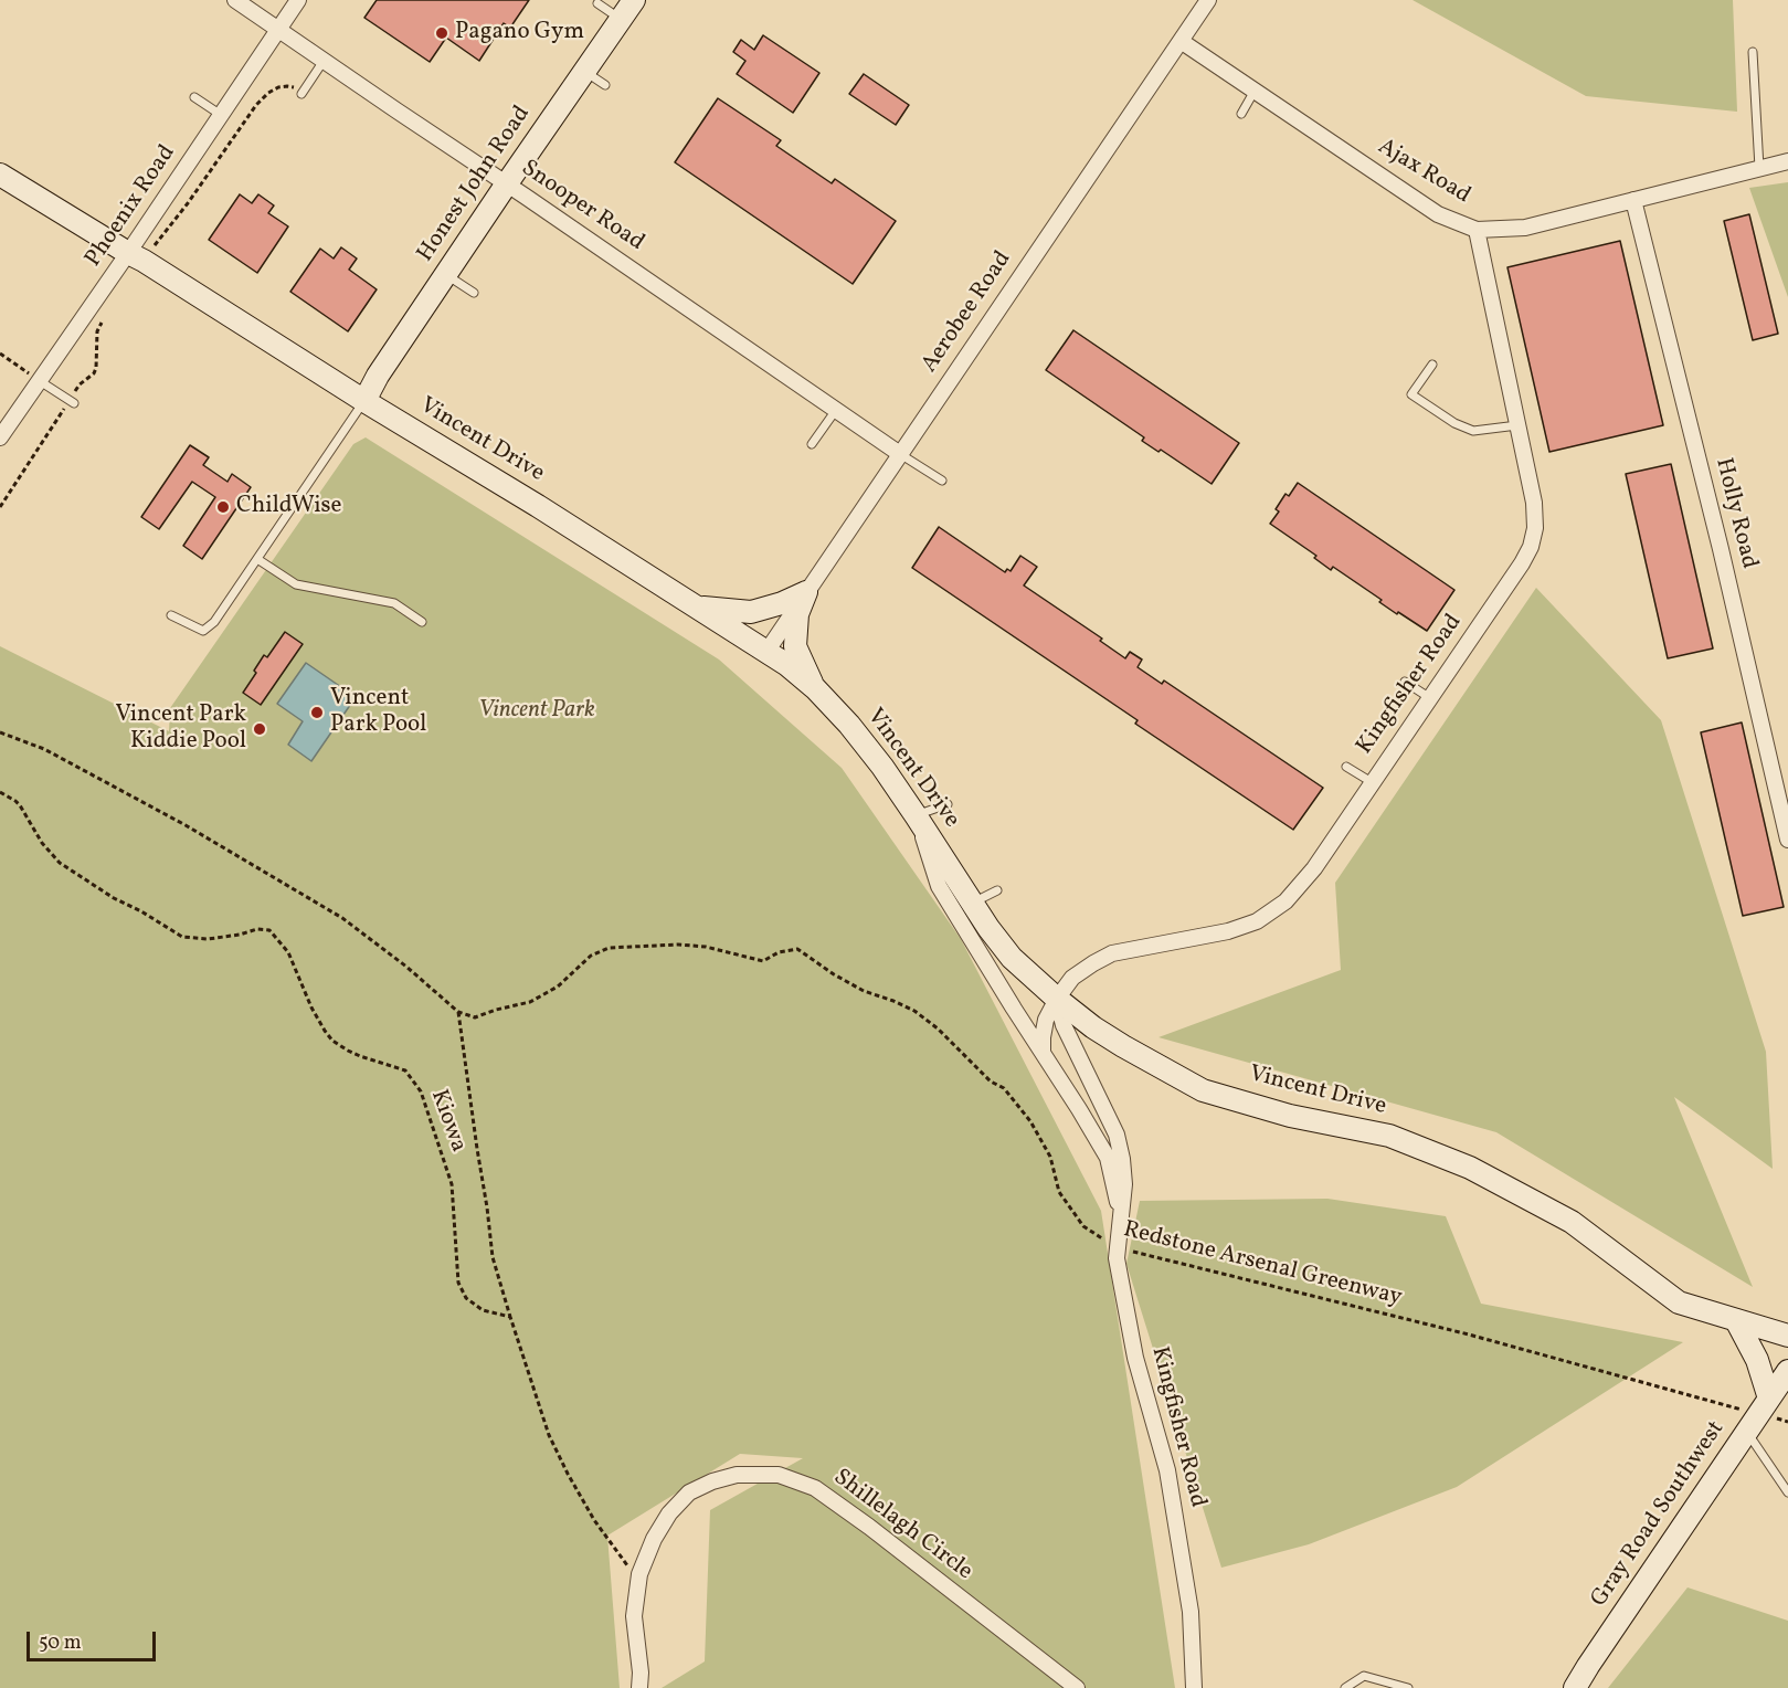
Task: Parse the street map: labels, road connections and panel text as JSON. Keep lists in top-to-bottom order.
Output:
{
  "streets": {
    "street": [
      "Ajax Road",
      "Honest John Road",
      "Phoenix Road",
      "Snooper Road",
      "Aerobee Road",
      "Vincent Drive",
      "Holly Road",
      "Kingfisher Road",
      "Gray Road Southwest",
      "Shillelagh Circle"
    ],
    "path": ["Kiowa", "Redstone Arsenal Greenway"]
  },
  "crossings": [
    ["Ajax Road", "Aerobee Road"],
    ["Ajax Road", "Holly Road"],
    ["Ajax Road", "Kingfisher Road"],
    ["Honest John Road", "Snooper Road"],
    ["Honest John Road", "Vincent Drive"],
    ["Phoenix Road", "Snooper Road"],
    ["Phoenix Road", "Vincent Drive"],
    ["Snooper Road", "Aerobee Road"],
    ["Aerobee Road", "Vincent Drive"],
    ["Vincent Drive", "Kingfisher Road"],
    ["Kingfisher Road", "Redstone Arsenal Greenway"],
    ["Redstone Arsenal Greenway", "Gray Road Southwest"]
  ],
  "parks": ["Vincent Park"],
  "places": [
    "Pagano Gym",
    "ChildWise",
    "Vincent Park Pool",
    "Vincent Park Kiddie Pool"
  ],
  "scale_bar": "50 m"
}
